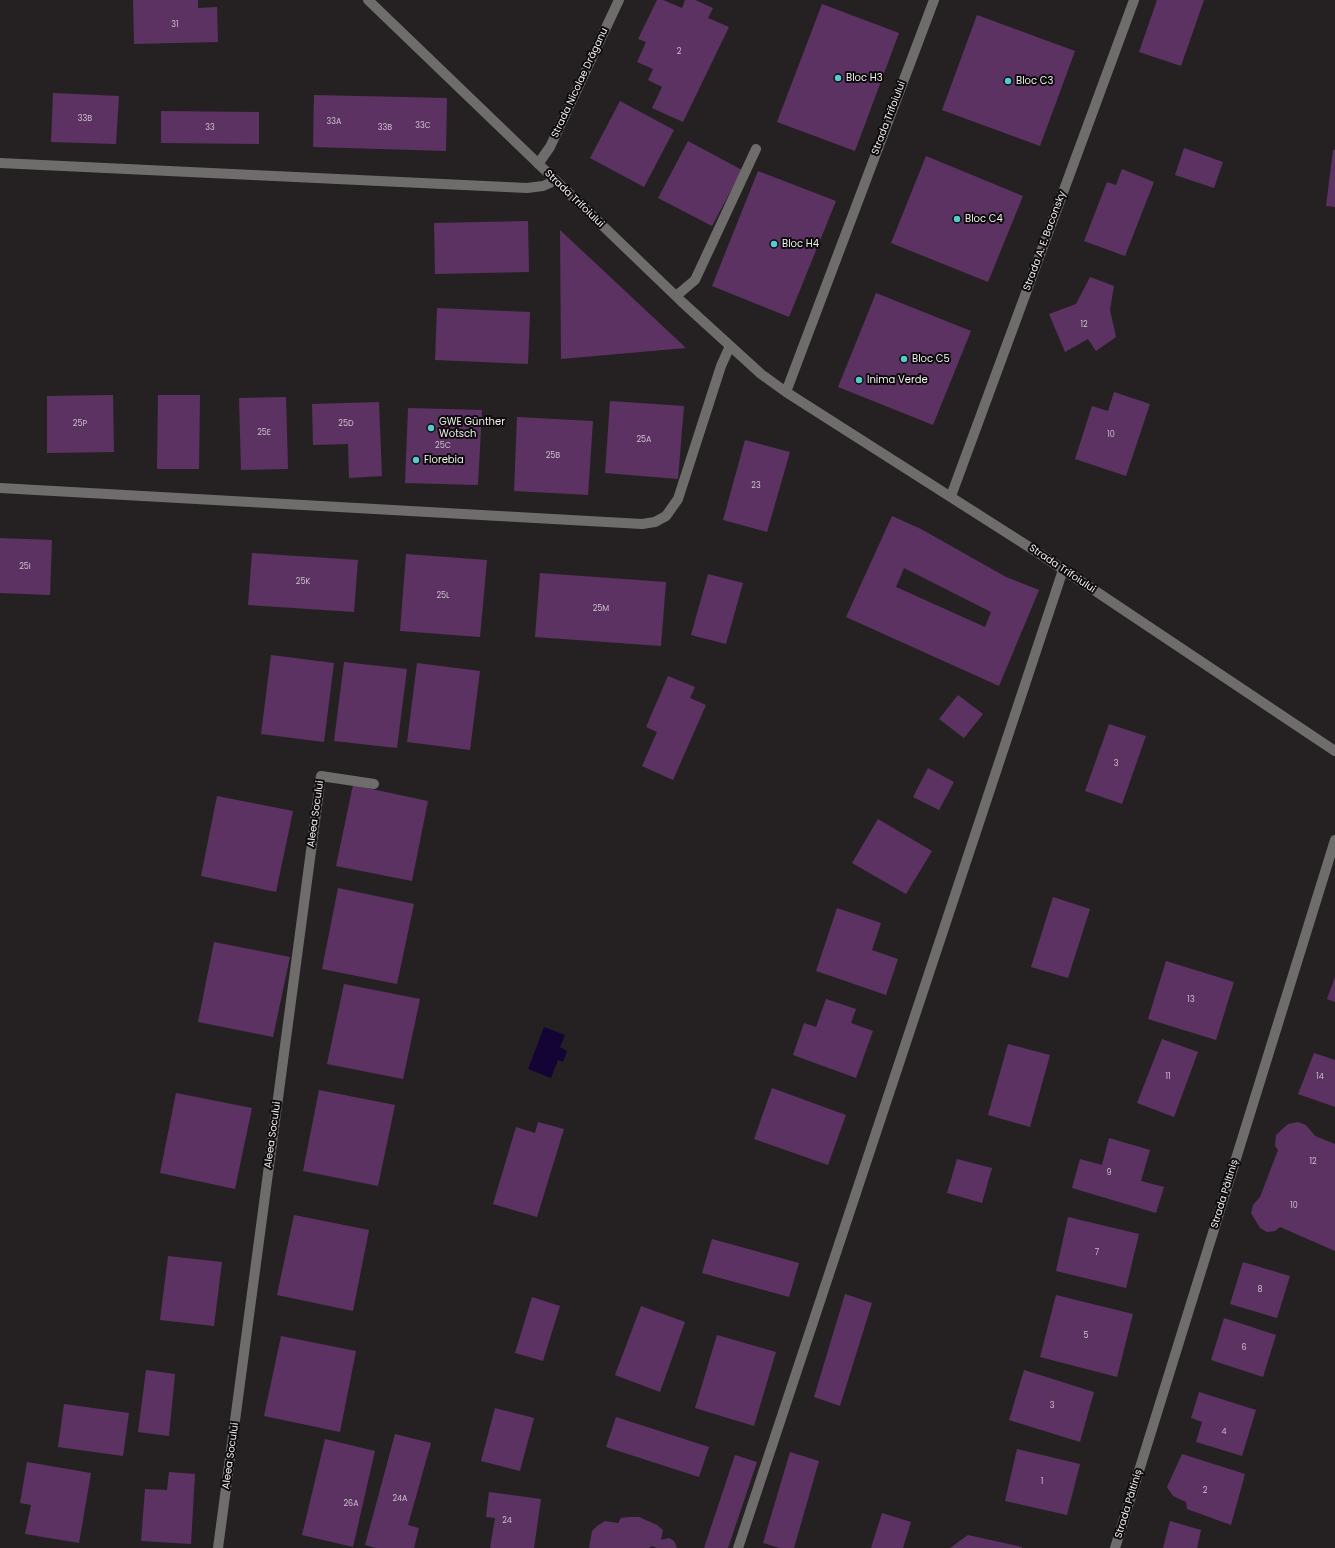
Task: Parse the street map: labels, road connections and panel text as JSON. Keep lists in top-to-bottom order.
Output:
{
  "streets": {
    "street": [
      "Strada Nicolae Drăganu",
      "Strada Trifoiului",
      "Strada A. E. Baconsky",
      "Aleea Socului",
      "Strada Păltiniș"
    ]
  },
  "crossings": [
    ["Strada Nicolae Drăganu", "Strada Trifoiului"],
    ["Strada Trifoiului", "Strada A. E. Baconsky"]
  ],
  "places": [
    "Bloc H3",
    "Bloc C3",
    "Bloc C4",
    "Bloc H4",
    "Bloc C5",
    "Inima Verde",
    "GWE Günther Wotsch",
    "Florebia"
  ],
  "house_numbers": [
    "31",
    "2",
    "33B",
    "33A",
    "33C",
    "33",
    "33B",
    "12",
    "25P",
    "25D",
    "25E",
    "10",
    "25A",
    "25C",
    "25B",
    "23",
    "25I",
    "25K",
    "25L",
    "25M",
    "3",
    "13",
    "11",
    "14",
    "12",
    "9",
    "10",
    "7",
    "8",
    "5",
    "6",
    "3",
    "4",
    "1",
    "2",
    "24A",
    "26A",
    "24"
  ]
}
